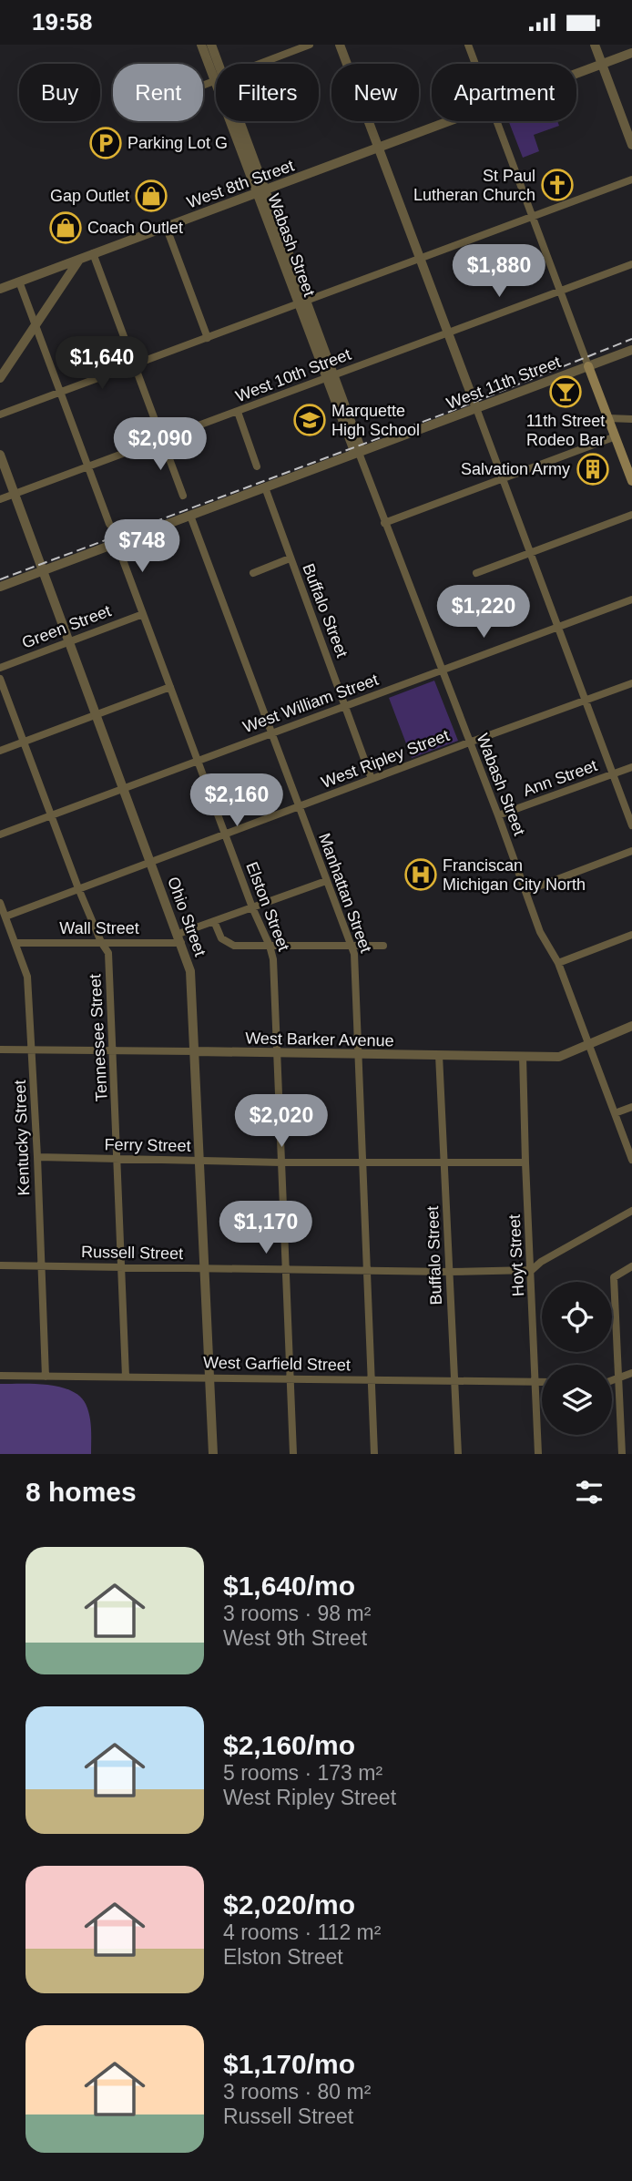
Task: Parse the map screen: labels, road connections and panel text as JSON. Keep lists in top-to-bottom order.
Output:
{
  "streets": {
    "street": [
      "West 8th Street",
      "Wabash Street",
      "West 10th Street",
      "West 11th Street",
      "Buffalo Street",
      "Green Street",
      "West William Street",
      "West Ripley Street",
      "Ann Street",
      "Manhattan Street",
      "Elston Street",
      "Ohio Street",
      "Wall Street",
      "Tennessee Street",
      "West Barker Avenue",
      "Kentucky Street",
      "Ferry Street",
      "Russell Street",
      "Hoyt Street",
      "West Garfield Street"
    ]
  },
  "crossings": [
    ["West 8th Street", "Wabash Street"],
    ["Wabash Street", "West 10th Street"],
    ["Wabash Street", "West 11th Street"],
    ["Wabash Street", "West William Street"],
    ["Wabash Street", "West Ripley Street"],
    ["Wabash Street", "Ann Street"],
    ["Wabash Street", "West Barker Avenue"],
    ["West 10th Street", "Ohio Street"],
    ["West 11th Street", "Buffalo Street"],
    ["West 11th Street", "Manhattan Street"],
    ["West 11th Street", "Elston Street"],
    ["West 11th Street", "Ohio Street"],
    ["Buffalo Street", "West William Street"],
    ["Buffalo Street", "West Ripley Street"],
    ["Buffalo Street", "West Barker Avenue"],
    ["Buffalo Street", "Ferry Street"],
    ["Buffalo Street", "Russell Street"],
    ["Buffalo Street", "West Garfield Street"],
    ["Green Street", "Elston Street"],
    ["Green Street", "Ohio Street"],
    ["West William Street", "Manhattan Street"],
    ["West William Street", "Elston Street"],
    ["West William Street", "Ohio Street"],
    ["West William Street", "Tennessee Street"],
    ["West Ripley Street", "Manhattan Street"],
    ["West Ripley Street", "Elston Street"],
    ["West Ripley Street", "Ohio Street"],
    ["West Ripley Street", "Tennessee Street"],
    ["West Ripley Street", "Kentucky Street"],
    ["Manhattan Street", "West Barker Avenue"],
    ["Manhattan Street", "Ferry Street"],
    ["Manhattan Street", "Russell Street"],
    ["Manhattan Street", "West Garfield Street"],
    ["Elston Street", "West Barker Avenue"],
    ["Elston Street", "Ferry Street"],
    ["Elston Street", "Russell Street"],
    ["Elston Street", "West Garfield Street"],
    ["Ohio Street", "Wall Street"],
    ["Ohio Street", "West Barker Avenue"],
    ["Ohio Street", "Ferry Street"],
    ["Ohio Street", "Russell Street"],
    ["Ohio Street", "West Garfield Street"],
    ["Wall Street", "Tennessee Street"],
    ["Wall Street", "Kentucky Street"],
    ["Tennessee Street", "West Barker Avenue"],
    ["Tennessee Street", "Ferry Street"],
    ["Tennessee Street", "Russell Street"],
    ["Tennessee Street", "West Garfield Street"],
    ["West Barker Avenue", "Kentucky Street"],
    ["West Barker Avenue", "Hoyt Street"],
    ["Kentucky Street", "Ferry Street"],
    ["Kentucky Street", "Russell Street"],
    ["Kentucky Street", "West Garfield Street"],
    ["Ferry Street", "Hoyt Street"],
    ["Russell Street", "Hoyt Street"],
    ["Hoyt Street", "West Garfield Street"]
  ],
  "places": {
    "parking": ["Parking Lot G"],
    "church": ["St Paul Lutheran Church"],
    "shop": ["Gap Outlet", "Coach Outlet"],
    "bar": ["11th Street Rodeo Bar"],
    "school or university": ["Marquette High School"],
    "building": ["Salvation Army"],
    "hospital": ["Franciscan Michigan City North"]
  },
  "page": {
    "status": "19:58",
    "chip": [
      "Buy",
      "Rent",
      "Filters",
      "New",
      "Apartment"
    ],
    "price": [
      "$1,880",
      "$1,640",
      "$2,090",
      "$748",
      "$1,220",
      "$2,160",
      "$2,020",
      "$1,170"
    ],
    "heading": "8 homes",
    "list": [
      {
        "name": "$1,640/mo",
        "note": "3 rooms · 98 m² · West 9th Street"
      },
      {
        "name": "$2,160/mo",
        "note": "5 rooms · 173 m² · West Ripley Street"
      },
      {
        "name": "$2,020/mo",
        "note": "4 rooms · 112 m² · Elston Street"
      },
      {
        "name": "$1,170/mo",
        "note": "3 rooms · 80 m² · Russell Street"
      }
    ]
  }
}
